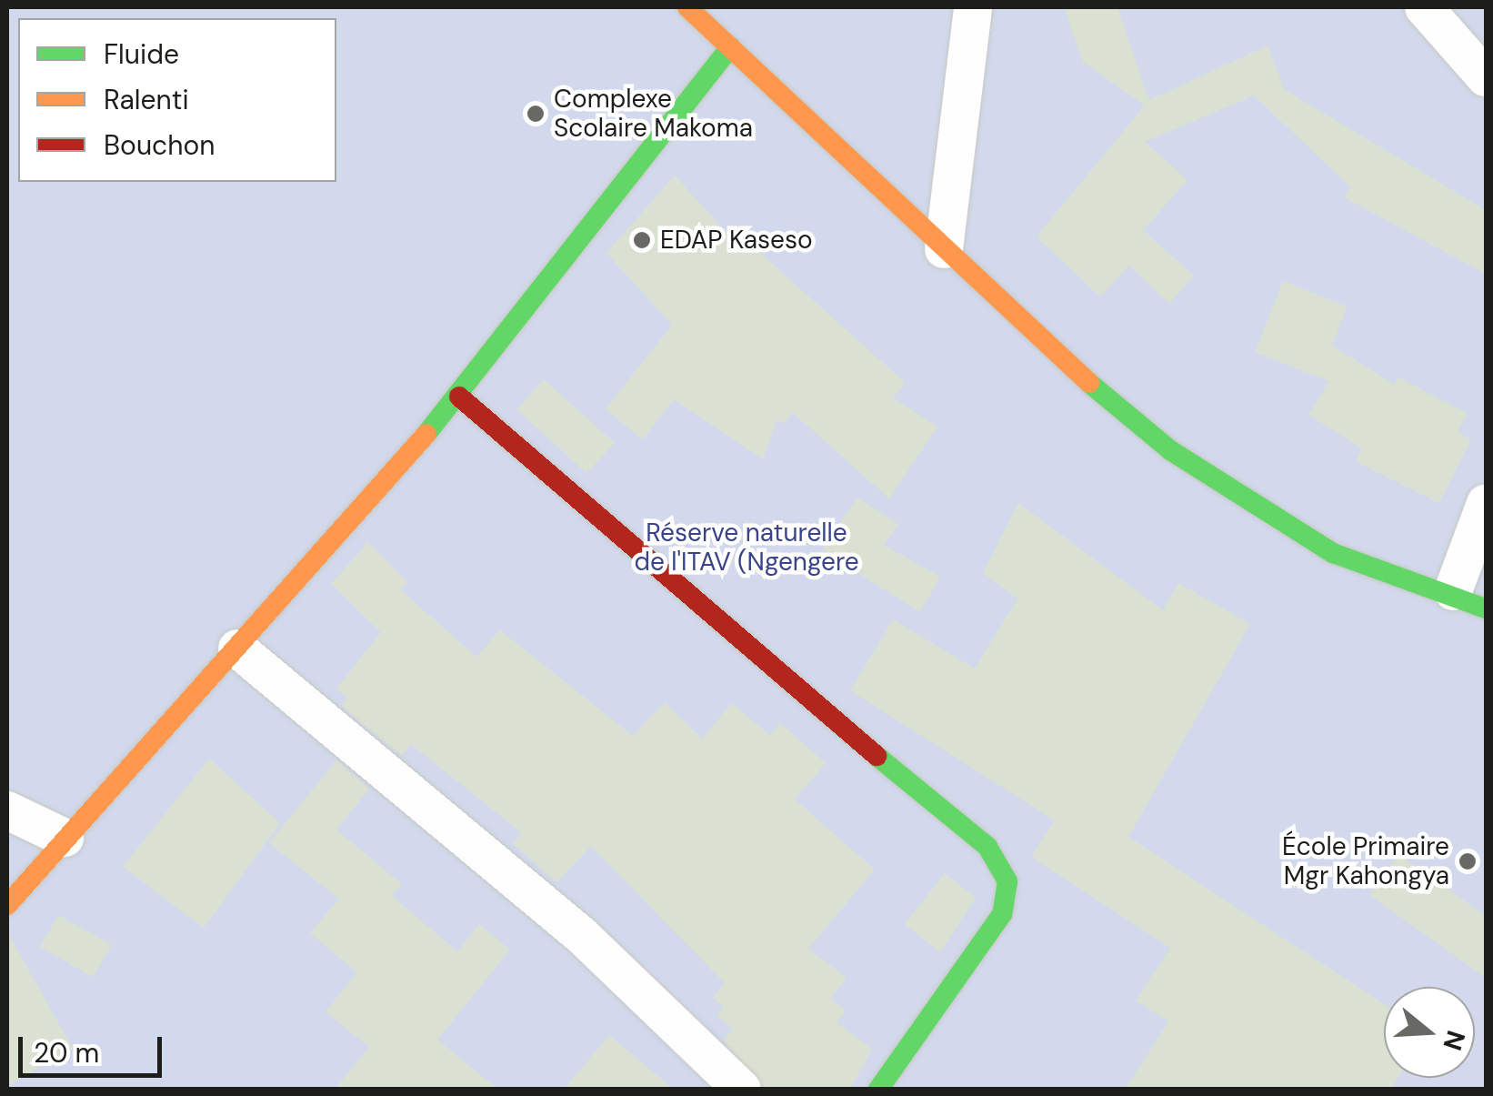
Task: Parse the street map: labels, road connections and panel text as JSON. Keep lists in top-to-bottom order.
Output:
{
  "parks": ["Réserve naturelle de l'ITAV (Ngengere"],
  "places": ["Complexe Scolaire Makoma", "EDAP Kaseso", "École Primaire Mgr Kahongya"],
  "legend": ["Fluide", "Ralenti", "Bouchon"],
  "scale_bar": "20 m",
  "north": "right"
}
